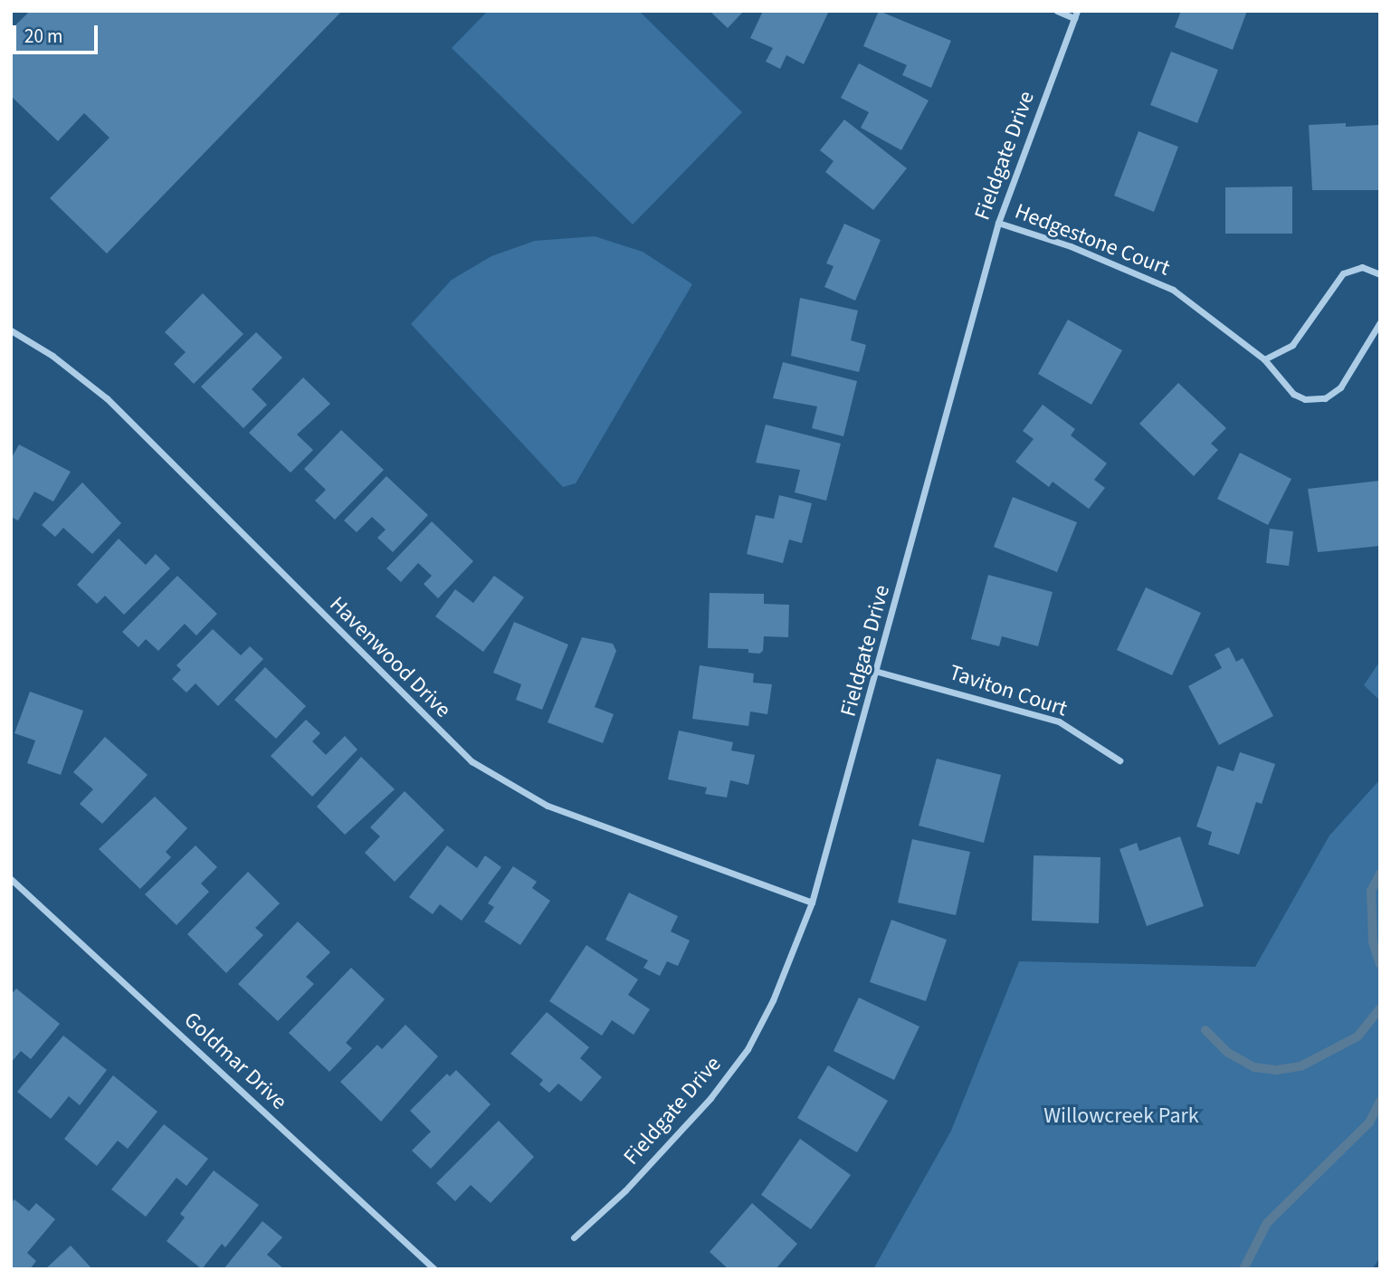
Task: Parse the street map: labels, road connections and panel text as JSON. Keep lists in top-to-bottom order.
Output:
{
  "streets": {
    "street": [
      "Fieldgate Drive",
      "Hedgestone Court",
      "Havenwood Drive",
      "Taviton Court",
      "Goldmar Drive"
    ]
  },
  "crossings": [
    ["Fieldgate Drive", "Hedgestone Court"],
    ["Fieldgate Drive", "Havenwood Drive"],
    ["Fieldgate Drive", "Taviton Court"]
  ],
  "parks": ["Willowcreek Park"],
  "scale_bar": "20 m"
}
